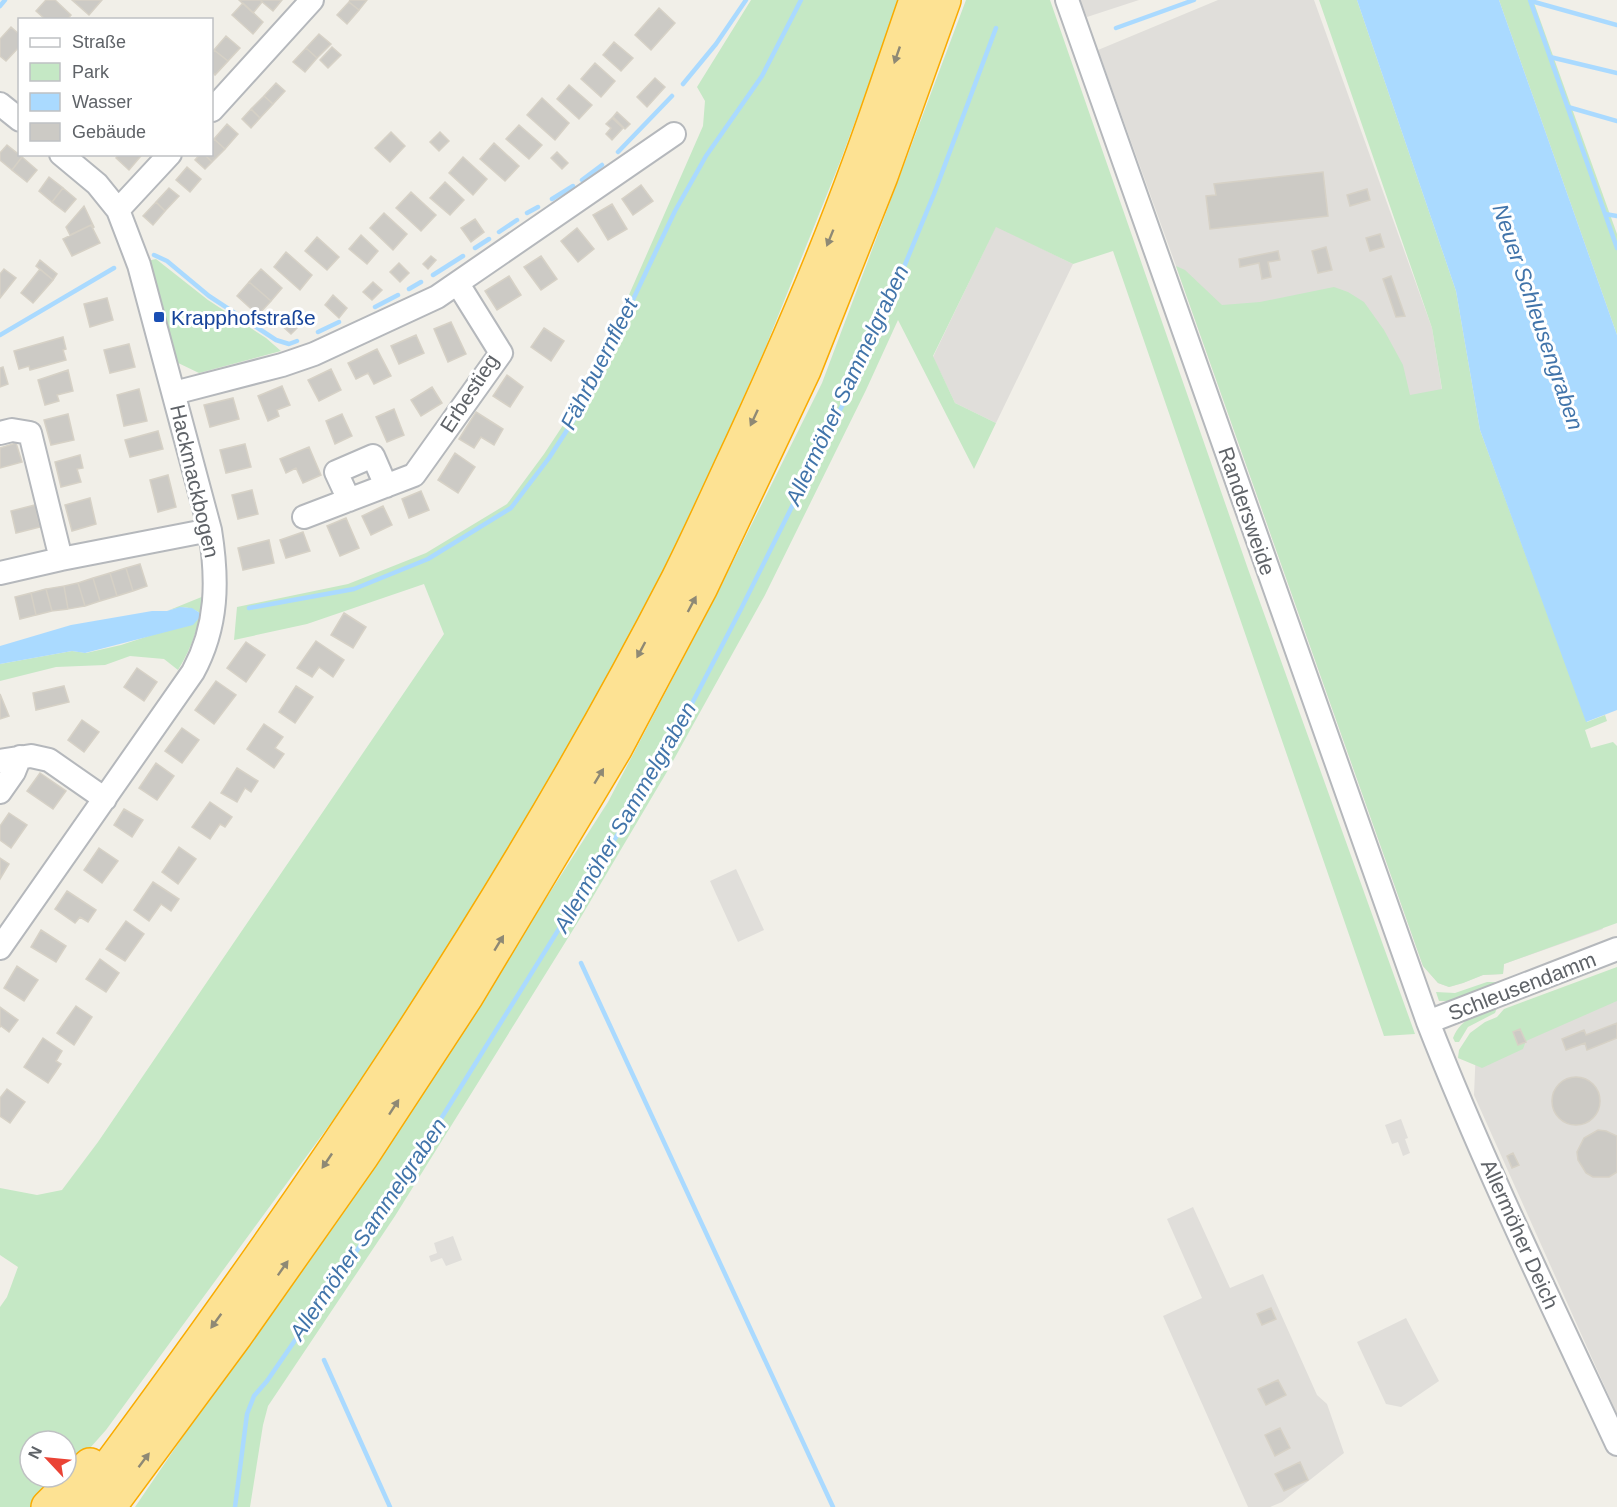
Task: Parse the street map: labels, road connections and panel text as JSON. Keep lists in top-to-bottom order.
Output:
{
  "streets": {
    "street": [
      "Erbestieg",
      "Hackmackbogen",
      "Randersweide",
      "Schleusendamm",
      "Allermöher Deich"
    ]
  },
  "crossings": [
    ["Randersweide", "Schleusendamm"],
    ["Randersweide", "Allermöher Deich"],
    ["Schleusendamm", "Allermöher Deich"]
  ],
  "water": ["Neuer Schleusengraben", "Fährbuernfleet", "Allermöher Sammelgraben"],
  "places": {
    "transit": ["Krapphofstraße"]
  },
  "legend": [
    "Straße",
    "Park",
    "Wasser",
    "Gebäude"
  ],
  "north": "top left"
}
